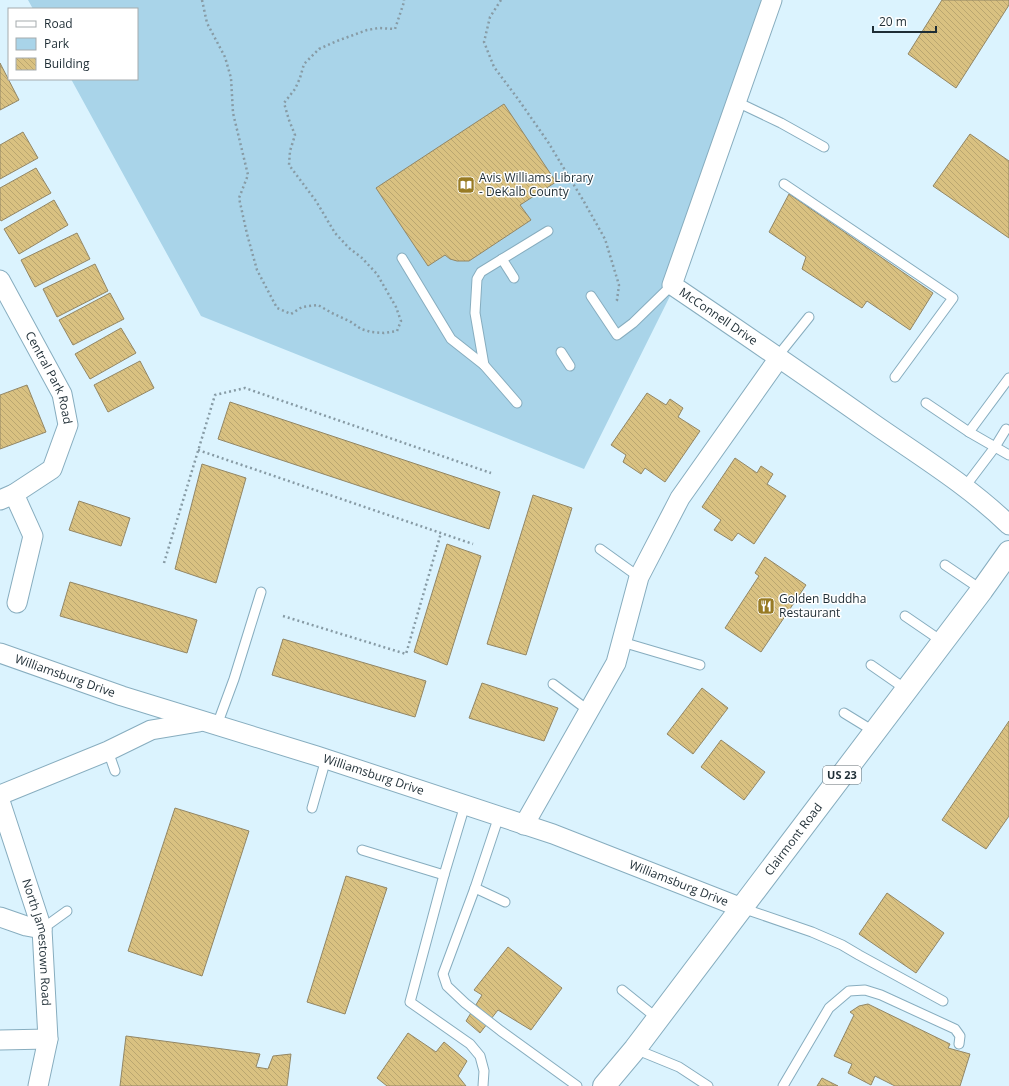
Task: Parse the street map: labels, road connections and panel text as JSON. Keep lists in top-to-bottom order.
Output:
{
  "streets": {
    "main road": ["US 23", "Clairmont Road"],
    "street": [
      "McConnell Drive",
      "Central Park Road",
      "Williamsburg Drive",
      "North Jamestown Road"
    ]
  },
  "crossings": [
    ["Williamsburg Drive", "Clairmont Road"]
  ],
  "places": {
    "library": ["Avis Williams Library - DeKalb County"],
    "restaurant": ["Golden Buddha Restaurant"]
  },
  "legend": ["Road", "Park", "Building"],
  "scale_bar": "20 m"
}
